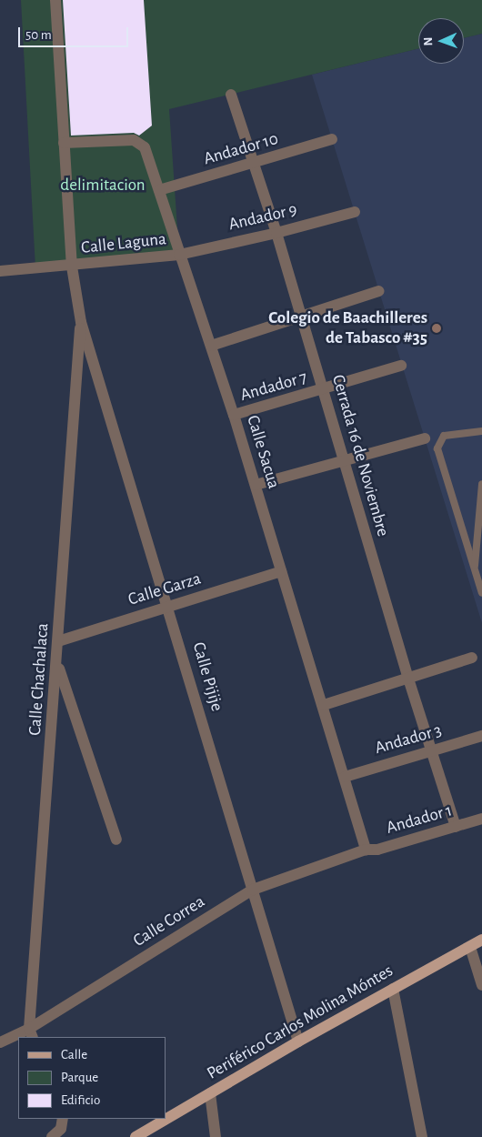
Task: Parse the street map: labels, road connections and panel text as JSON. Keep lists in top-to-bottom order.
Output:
{
  "streets": {
    "main road": ["Periférico Carlos Molina Móntes"],
    "street": [
      "Andador 10",
      "Andador 9",
      "Calle Laguna",
      "Andador 7",
      "Calle Sacua",
      "Cerrada 16 de Noviembre",
      "Calle Garza",
      "Calle Pijije",
      "Calle Chachalaca",
      "Andador 3",
      "Andador 1",
      "Calle Correa"
    ]
  },
  "crossings": [
    ["Andador 10", "Calle Sacua"],
    ["Andador 10", "Cerrada 16 de Noviembre"],
    ["Andador 9", "Calle Laguna"],
    ["Andador 9", "Calle Sacua"],
    ["Andador 9", "Cerrada 16 de Noviembre"],
    ["Calle Laguna", "Calle Sacua"],
    ["Andador 7", "Calle Sacua"],
    ["Andador 7", "Cerrada 16 de Noviembre"],
    ["Calle Sacua", "Calle Garza"],
    ["Calle Sacua", "Andador 3"],
    ["Calle Sacua", "Andador 1"],
    ["Calle Sacua", "Calle Correa"],
    ["Cerrada 16 de Noviembre", "Andador 3"],
    ["Cerrada 16 de Noviembre", "Andador 1"],
    ["Calle Garza", "Calle Pijije"],
    ["Calle Garza", "Calle Chachalaca"],
    ["Calle Pijije", "Calle Chachalaca"],
    ["Calle Pijije", "Calle Correa"],
    ["Calle Pijije", "Periférico Carlos Molina Móntes"],
    ["Calle Chachalaca", "Calle Correa"],
    ["Andador 1", "Calle Correa"]
  ],
  "parks": ["delimitacion"],
  "places": ["Colegio de Baachilleres de Tabasco #35"],
  "legend": ["Calle", "Parque", "Edificio"],
  "scale_bar": "50 m",
  "north": "left"
}
